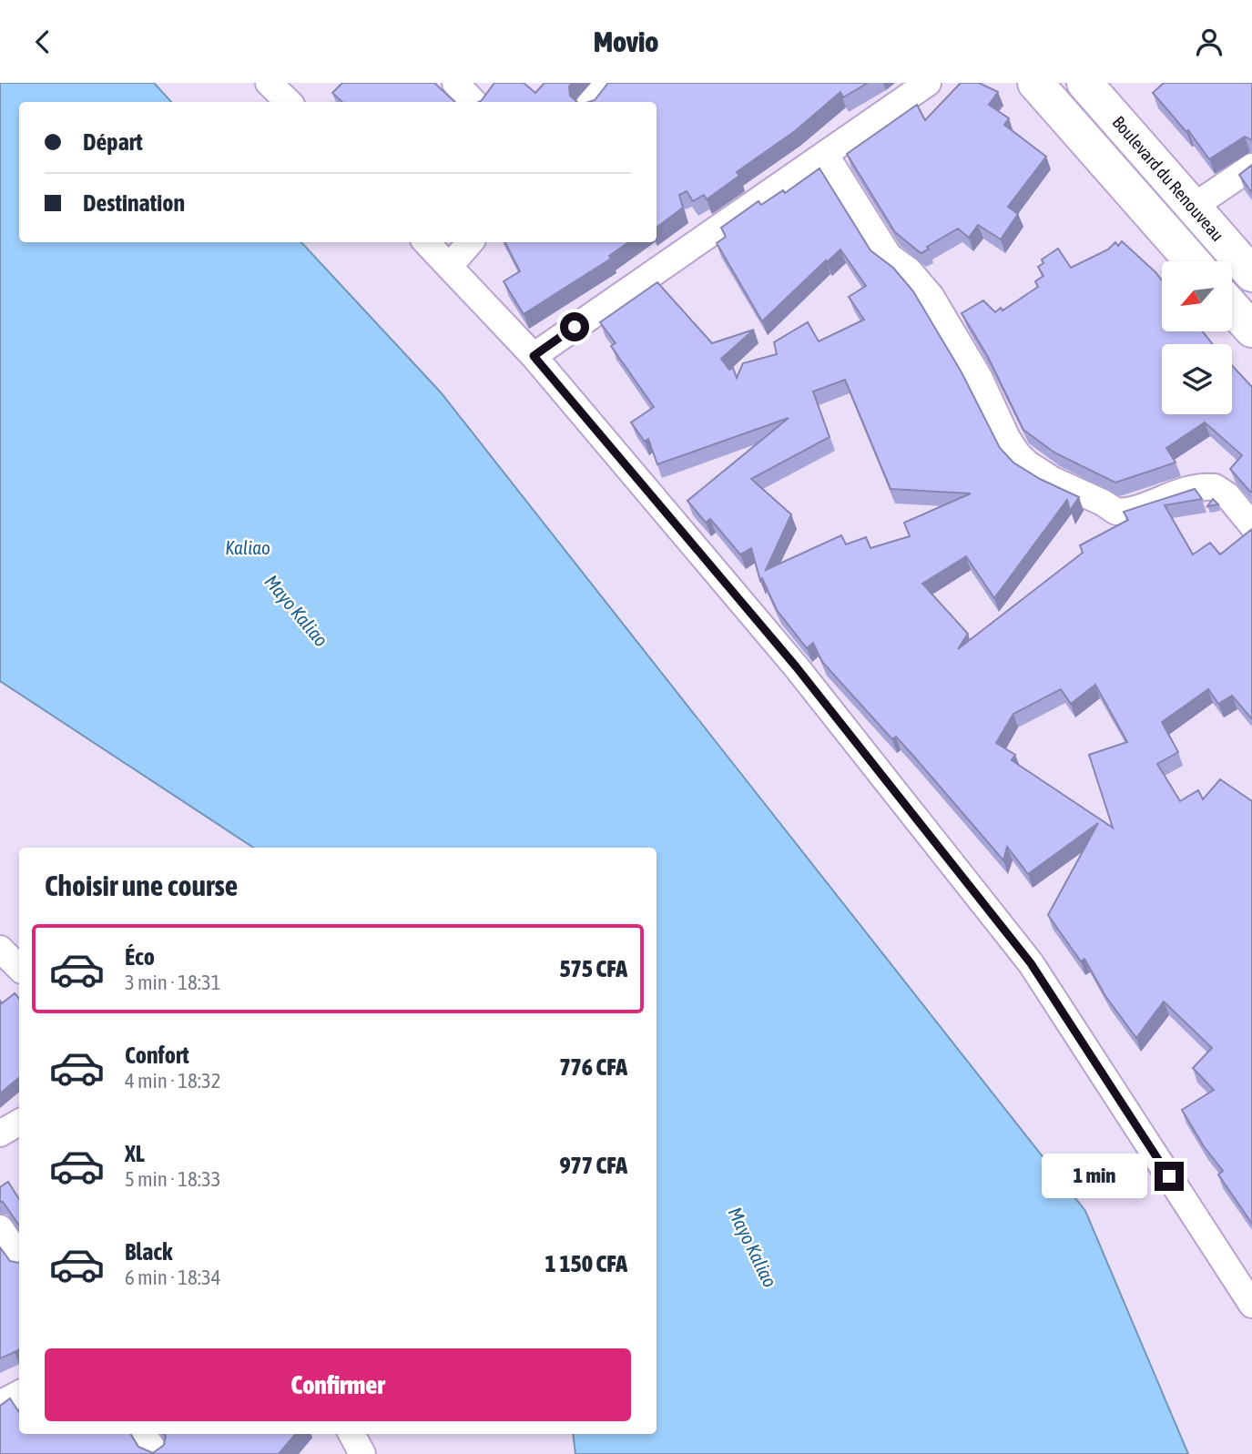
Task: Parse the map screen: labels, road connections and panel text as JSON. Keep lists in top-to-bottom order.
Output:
{
  "streets": {
    "main road": ["Boulevard du Renouveau"]
  },
  "water": ["Kaliao", "Mayo Kaliao"],
  "north": "bottom left",
  "page": {
    "header": "Movio",
    "banner": ["Départ", "Destination"],
    "heading": "Choisir une course",
    "list": [
      {
        "name": "Éco",
        "note": "3 min · 18:31",
        "value": "575 CFA"
      },
      {
        "name": "Confort",
        "note": "4 min · 18:32",
        "value": "776 CFA"
      },
      {
        "name": "XL",
        "note": "5 min · 18:33",
        "value": "977 CFA"
      },
      {
        "name": "Black",
        "note": "6 min · 18:34",
        "value": "1 150 CFA"
      }
    ],
    "bubble": "1 min",
    "buttons": "Confirmer"
  }
}
